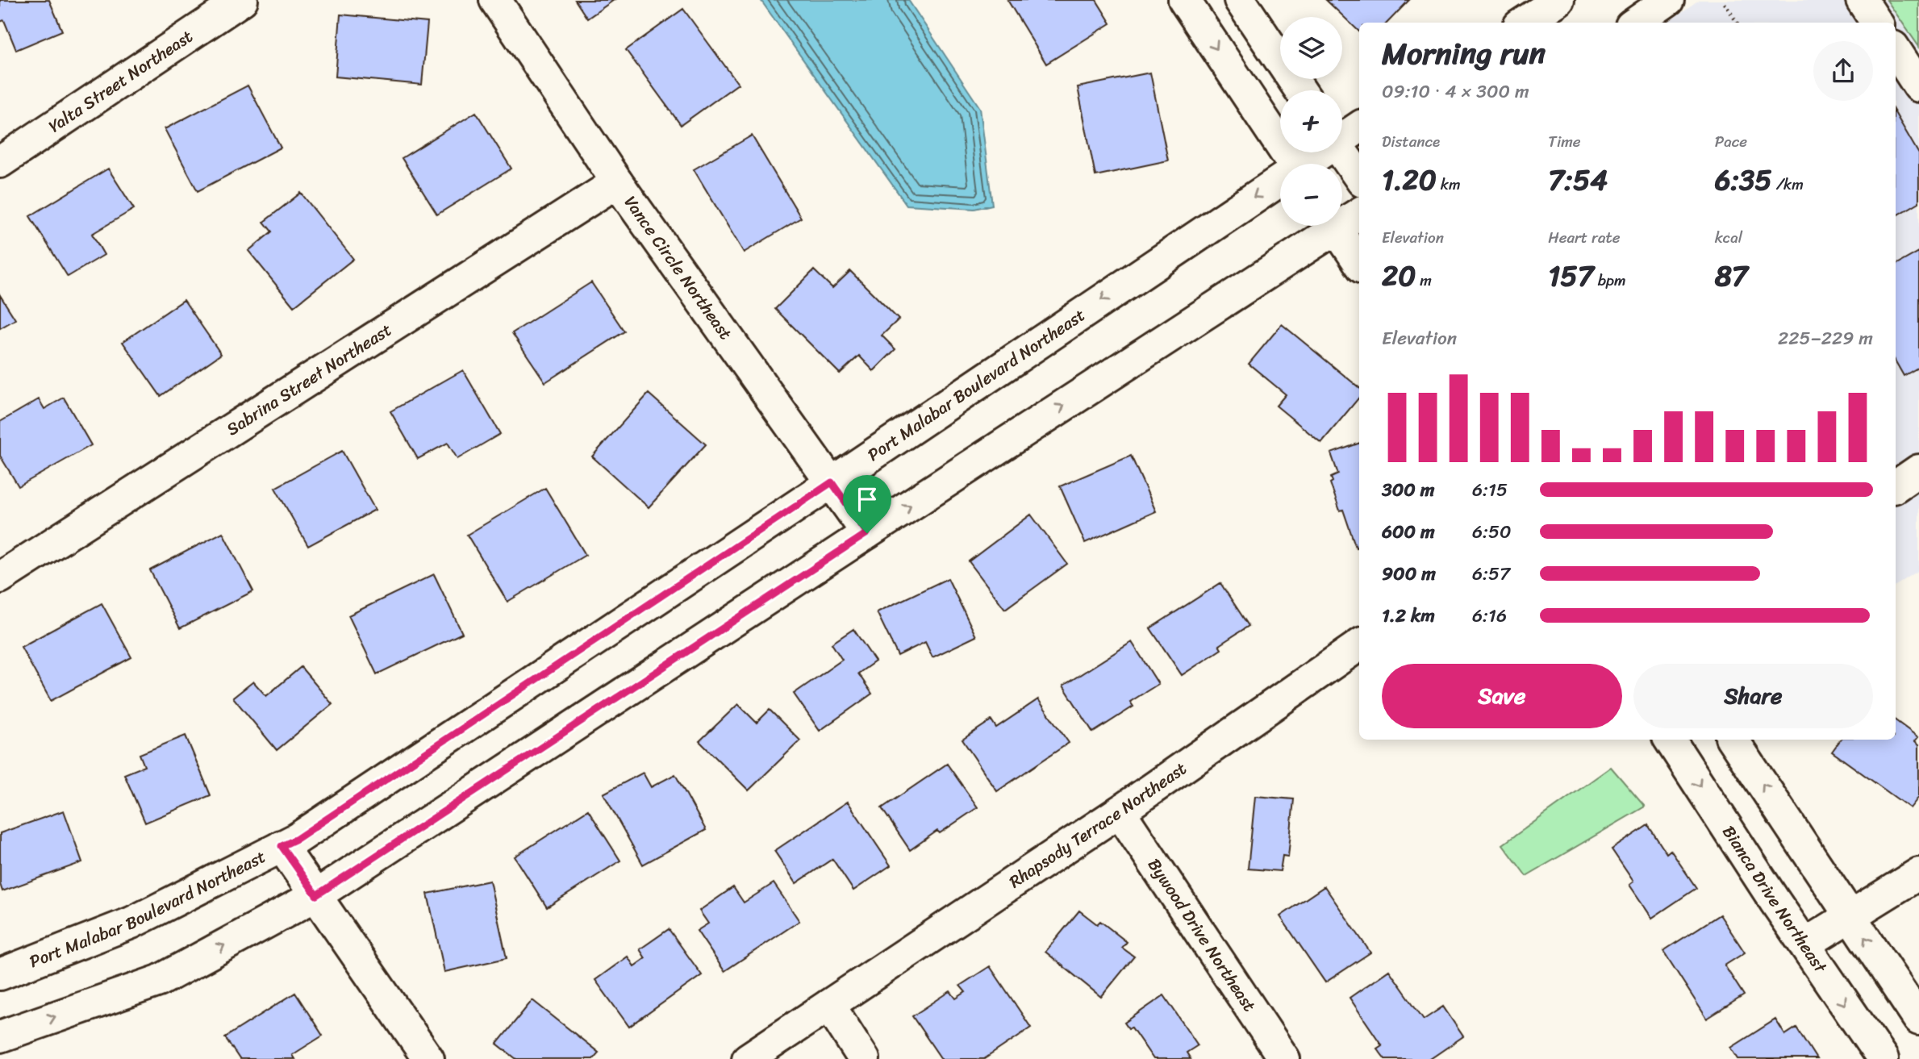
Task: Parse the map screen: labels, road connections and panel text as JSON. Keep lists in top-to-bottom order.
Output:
{
  "streets": {
    "street": [
      "Yalta Street Northeast",
      "Vance Circle Northeast",
      "Sabrina Street Northeast",
      "Port Malabar Boulevard Northeast",
      "Rhapsody Terrace Northeast",
      "Bianca Drive Northeast",
      "Bywood Drive Northeast"
    ]
  },
  "crossings": [
    ["Vance Circle Northeast", "Sabrina Street Northeast"],
    ["Vance Circle Northeast", "Port Malabar Boulevard Northeast"],
    ["Rhapsody Terrace Northeast", "Bywood Drive Northeast"]
  ],
  "page": {
    "map_buttons": ["+", "−"],
    "heading": ["Morning run", "09:10 · 4 × 300 m"],
    "stats": [
      ["Distance", "1.20 km"],
      ["Time", "7:54"],
      ["Pace", "6:35 /km"],
      ["Elevation", "20 m"],
      ["Heart rate", "157 bpm"],
      ["kcal", "87"]
    ],
    "chart": ["Elevation", "225–229 m"],
    "list": [
      {
        "name": "300 m",
        "note": "6:15"
      },
      {
        "name": "600 m",
        "note": "6:50"
      },
      {
        "name": "900 m",
        "note": "6:57"
      },
      {
        "name": "1.2 km",
        "note": "6:16"
      }
    ],
    "buttons": ["Save", "Share"]
  }
}
